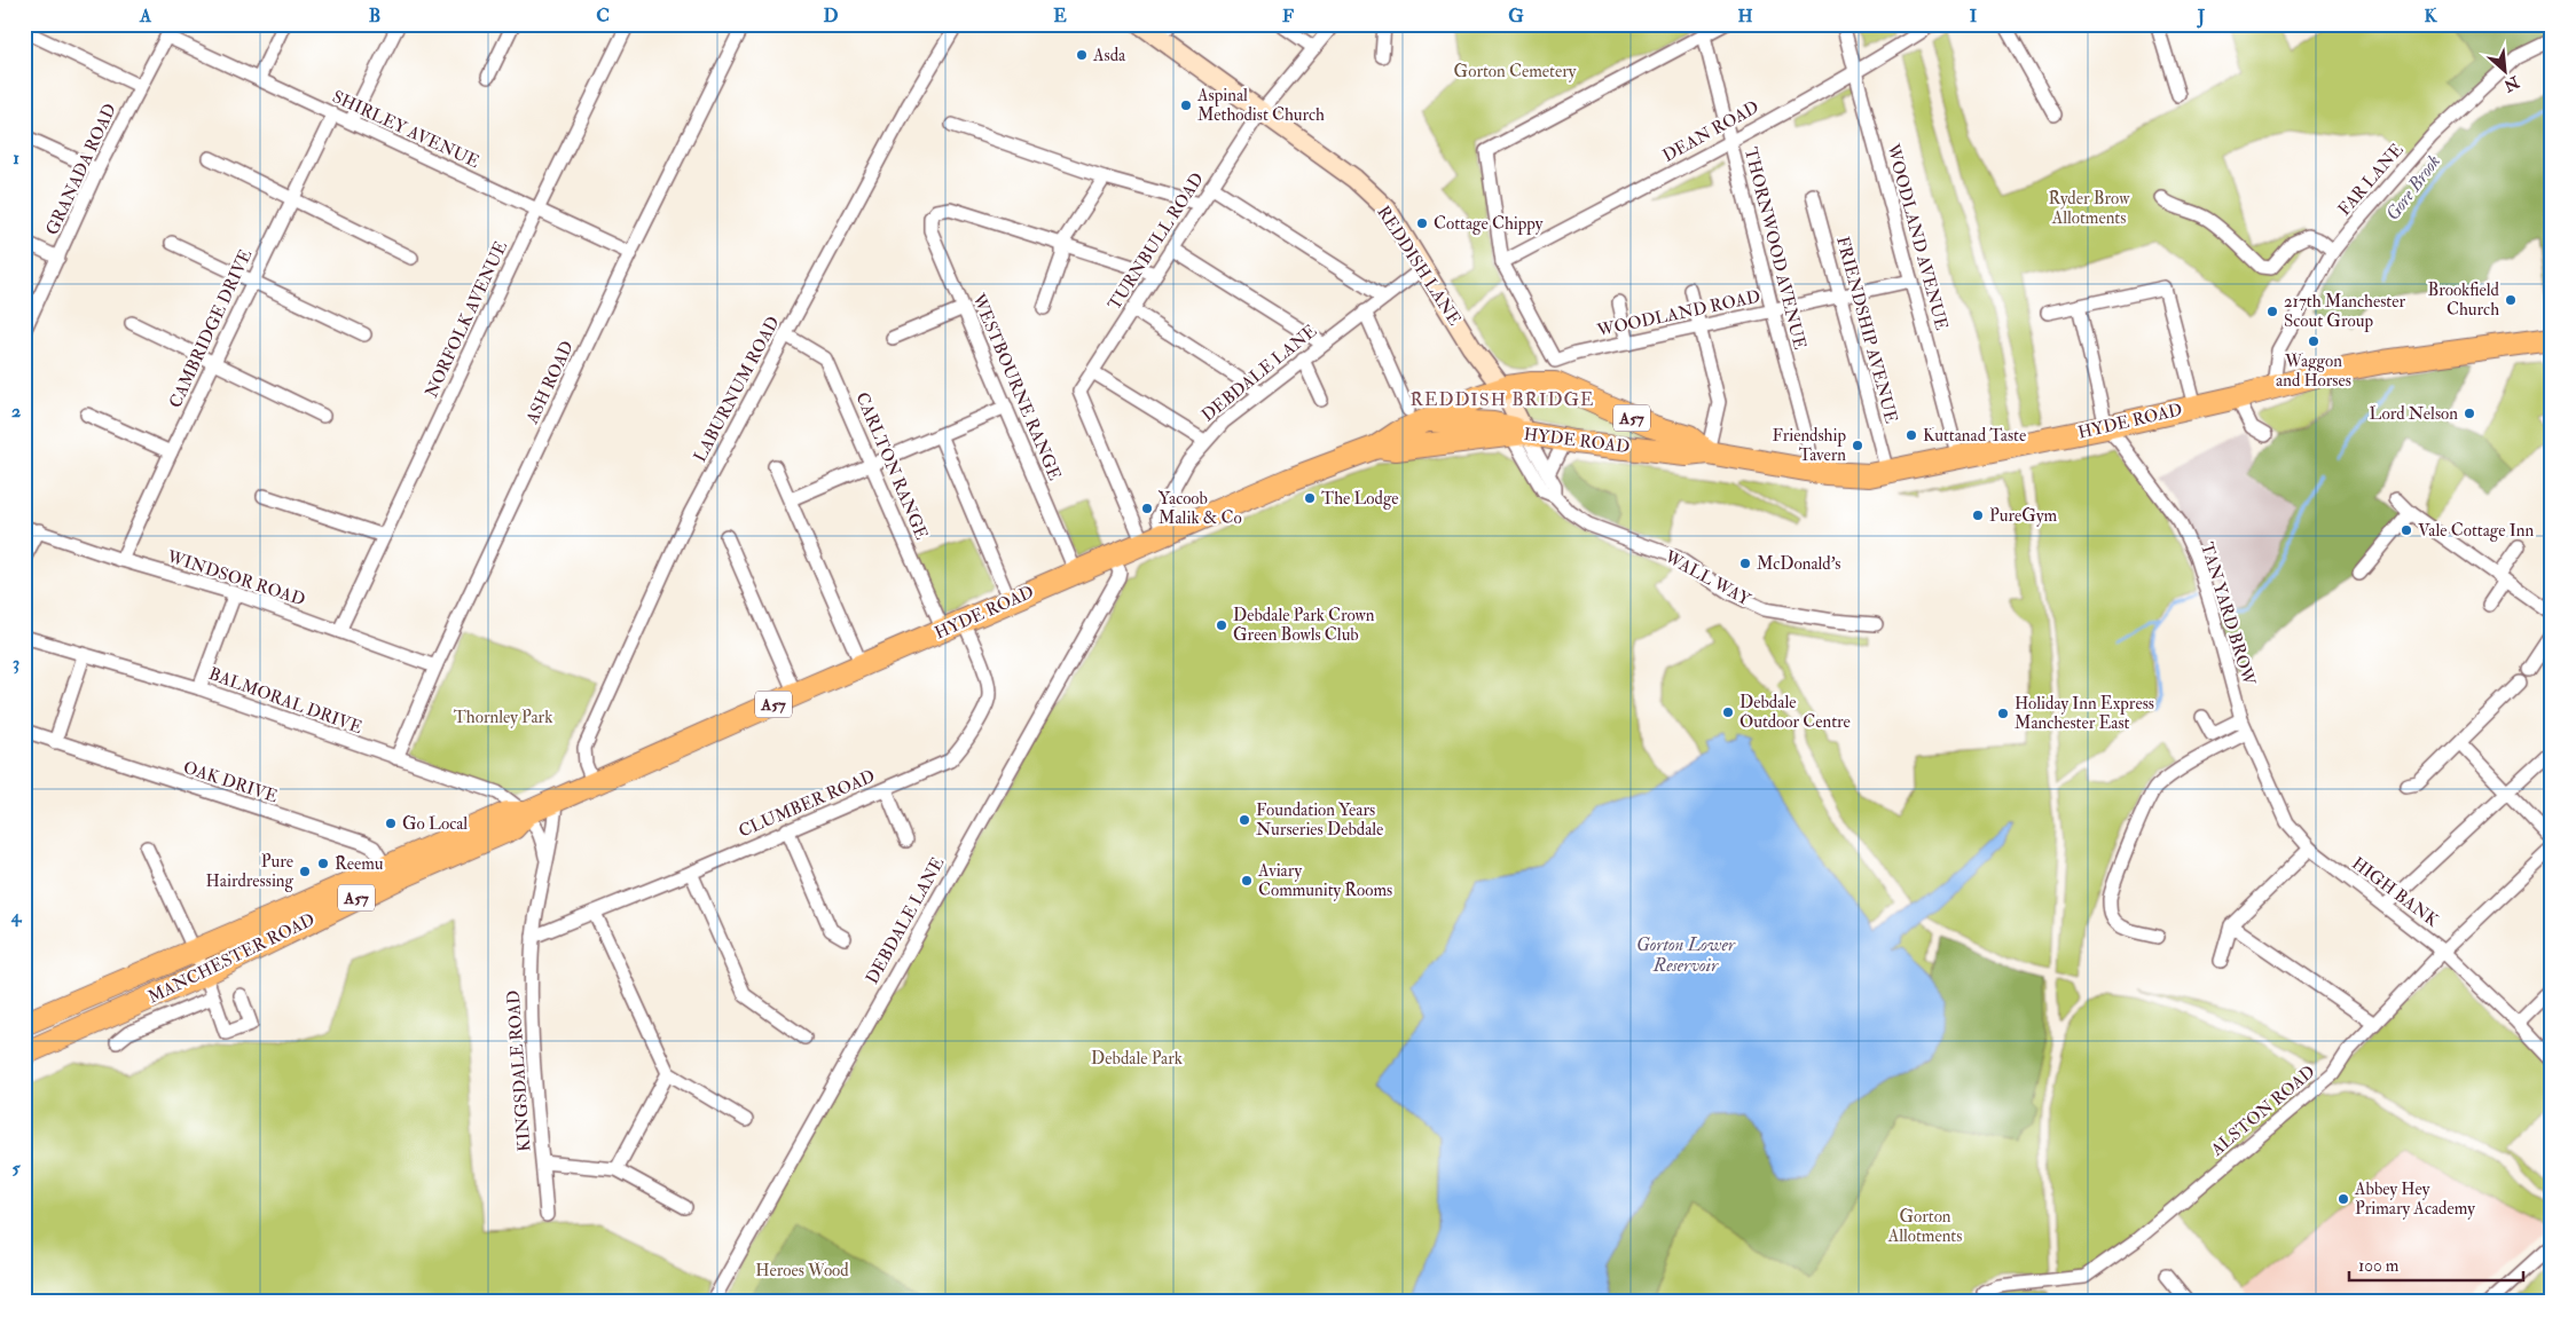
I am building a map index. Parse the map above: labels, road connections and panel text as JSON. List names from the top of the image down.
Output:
{
  "streets": {
    "highway": ["A57", "HYDE ROAD", "MANCHESTER ROAD"],
    "main road": ["REDDISH LANE", "WALL WAY"],
    "street": [
      "SHIRLEY AVENUE",
      "DEAN ROAD",
      "GRANADA ROAD",
      "FAR LANE",
      "WOODLAND AVENUE",
      "TURNBULL ROAD",
      "THORNWOOD AVENUE",
      "WOODLAND ROAD",
      "NORFOLK AVENUE",
      "CAMBRIDGE DRIVE",
      "FRIENDSHIP AVENUE",
      "DEBDALE LANE",
      "ASH ROAD",
      "WESTBOURNE RANGE",
      "LABURNUM ROAD",
      "CARLTON RANGE",
      "WINDSOR ROAD",
      "TAN YARD BROW",
      "BALMORAL DRIVE",
      "OAK DRIVE",
      "CLUMBER ROAD",
      "HIGH BANK",
      "KINGSDALE ROAD",
      "ALSTON ROAD"
    ]
  },
  "crossings": [
    ["SHIRLEY AVENUE", "GRANADA ROAD"],
    ["SHIRLEY AVENUE", "NORFOLK AVENUE"],
    ["SHIRLEY AVENUE", "CAMBRIDGE DRIVE"],
    ["SHIRLEY AVENUE", "ASH ROAD"],
    ["DEAN ROAD", "WOODLAND AVENUE"],
    ["DEAN ROAD", "THORNWOOD AVENUE"],
    ["DEAN ROAD", "WOODLAND ROAD"],
    ["FAR LANE", "HYDE ROAD"],
    ["WOODLAND AVENUE", "WOODLAND ROAD"],
    ["WOODLAND AVENUE", "HYDE ROAD"],
    ["TURNBULL ROAD", "REDDISH LANE"],
    ["TURNBULL ROAD", "DEBDALE LANE"],
    ["TURNBULL ROAD", "HYDE ROAD"],
    ["THORNWOOD AVENUE", "WOODLAND ROAD"],
    ["THORNWOOD AVENUE", "HYDE ROAD"],
    ["REDDISH LANE", "DEBDALE LANE"],
    ["REDDISH LANE", "HYDE ROAD"],
    ["REDDISH LANE", "WALL WAY"],
    ["WOODLAND ROAD", "FRIENDSHIP AVENUE"],
    ["NORFOLK AVENUE", "WINDSOR ROAD"],
    ["CAMBRIDGE DRIVE", "WINDSOR ROAD"],
    ["FRIENDSHIP AVENUE", "HYDE ROAD"],
    ["DEBDALE LANE", "HYDE ROAD"],
    ["ASH ROAD", "WINDSOR ROAD"],
    ["ASH ROAD", "BALMORAL DRIVE"],
    ["WESTBOURNE RANGE", "HYDE ROAD"],
    ["LABURNUM ROAD", "HYDE ROAD"],
    ["LABURNUM ROAD", "CARLTON RANGE"],
    ["LABURNUM ROAD", "MANCHESTER ROAD"],
    ["A57", "HYDE ROAD"],
    ["A57", "WALL WAY"],
    ["HYDE ROAD", "CARLTON RANGE"],
    ["HYDE ROAD", "WALL WAY"],
    ["HYDE ROAD", "TAN YARD BROW"],
    ["HYDE ROAD", "CLUMBER ROAD"],
    ["HYDE ROAD", "MANCHESTER ROAD"],
    ["CARLTON RANGE", "CLUMBER ROAD"],
    ["TAN YARD BROW", "HIGH BANK"],
    ["BALMORAL DRIVE", "MANCHESTER ROAD"],
    ["BALMORAL DRIVE", "KINGSDALE ROAD"],
    ["OAK DRIVE", "MANCHESTER ROAD"],
    ["CLUMBER ROAD", "KINGSDALE ROAD"],
    ["HIGH BANK", "ALSTON ROAD"],
    ["MANCHESTER ROAD", "KINGSDALE ROAD"]
  ],
  "districts": ["REDDISH BRIDGE"],
  "water": ["Gore Brook", "Gorton Lower Reservoir"],
  "parks": [
    "Gorton Cemetery",
    "Ryder Brow Allotments",
    "Thornley Park",
    "Debdale Park",
    "Gorton Allotments",
    "Heroes Wood"
  ],
  "places": [
    "Asda",
    "Aspinal Methodist Church",
    "Cottage Chippy",
    "Brookfield Church",
    "217th Manchester Scout Group",
    "Waggon and Horses",
    "Lord Nelson",
    "Kuttanad Taste",
    "Friendship Tavern",
    "The Lodge",
    "Yacoob Malik & Co",
    "PureGym",
    "Vale Cottage Inn",
    "McDonald's",
    "Debdale Park Crown Green Bowls Club",
    "Debdale Outdoor Centre",
    "Holiday Inn Express Manchester East",
    "Foundation Years Nurseries Debdale",
    "Go Local",
    "Reemu",
    "Pure Hairdressing",
    "Aviary Community Rooms",
    "Abbey Hey Primary Academy"
  ],
  "scale_bar": "100 m",
  "north": "bottom right",
  "grid": {
    "columns": [
      "A",
      "B",
      "C",
      "D",
      "E",
      "F",
      "G",
      "H",
      "I",
      "J",
      "K"
    ],
    "rows": [
      "1",
      "2",
      "3",
      "4",
      "5"
    ]
  }
}
